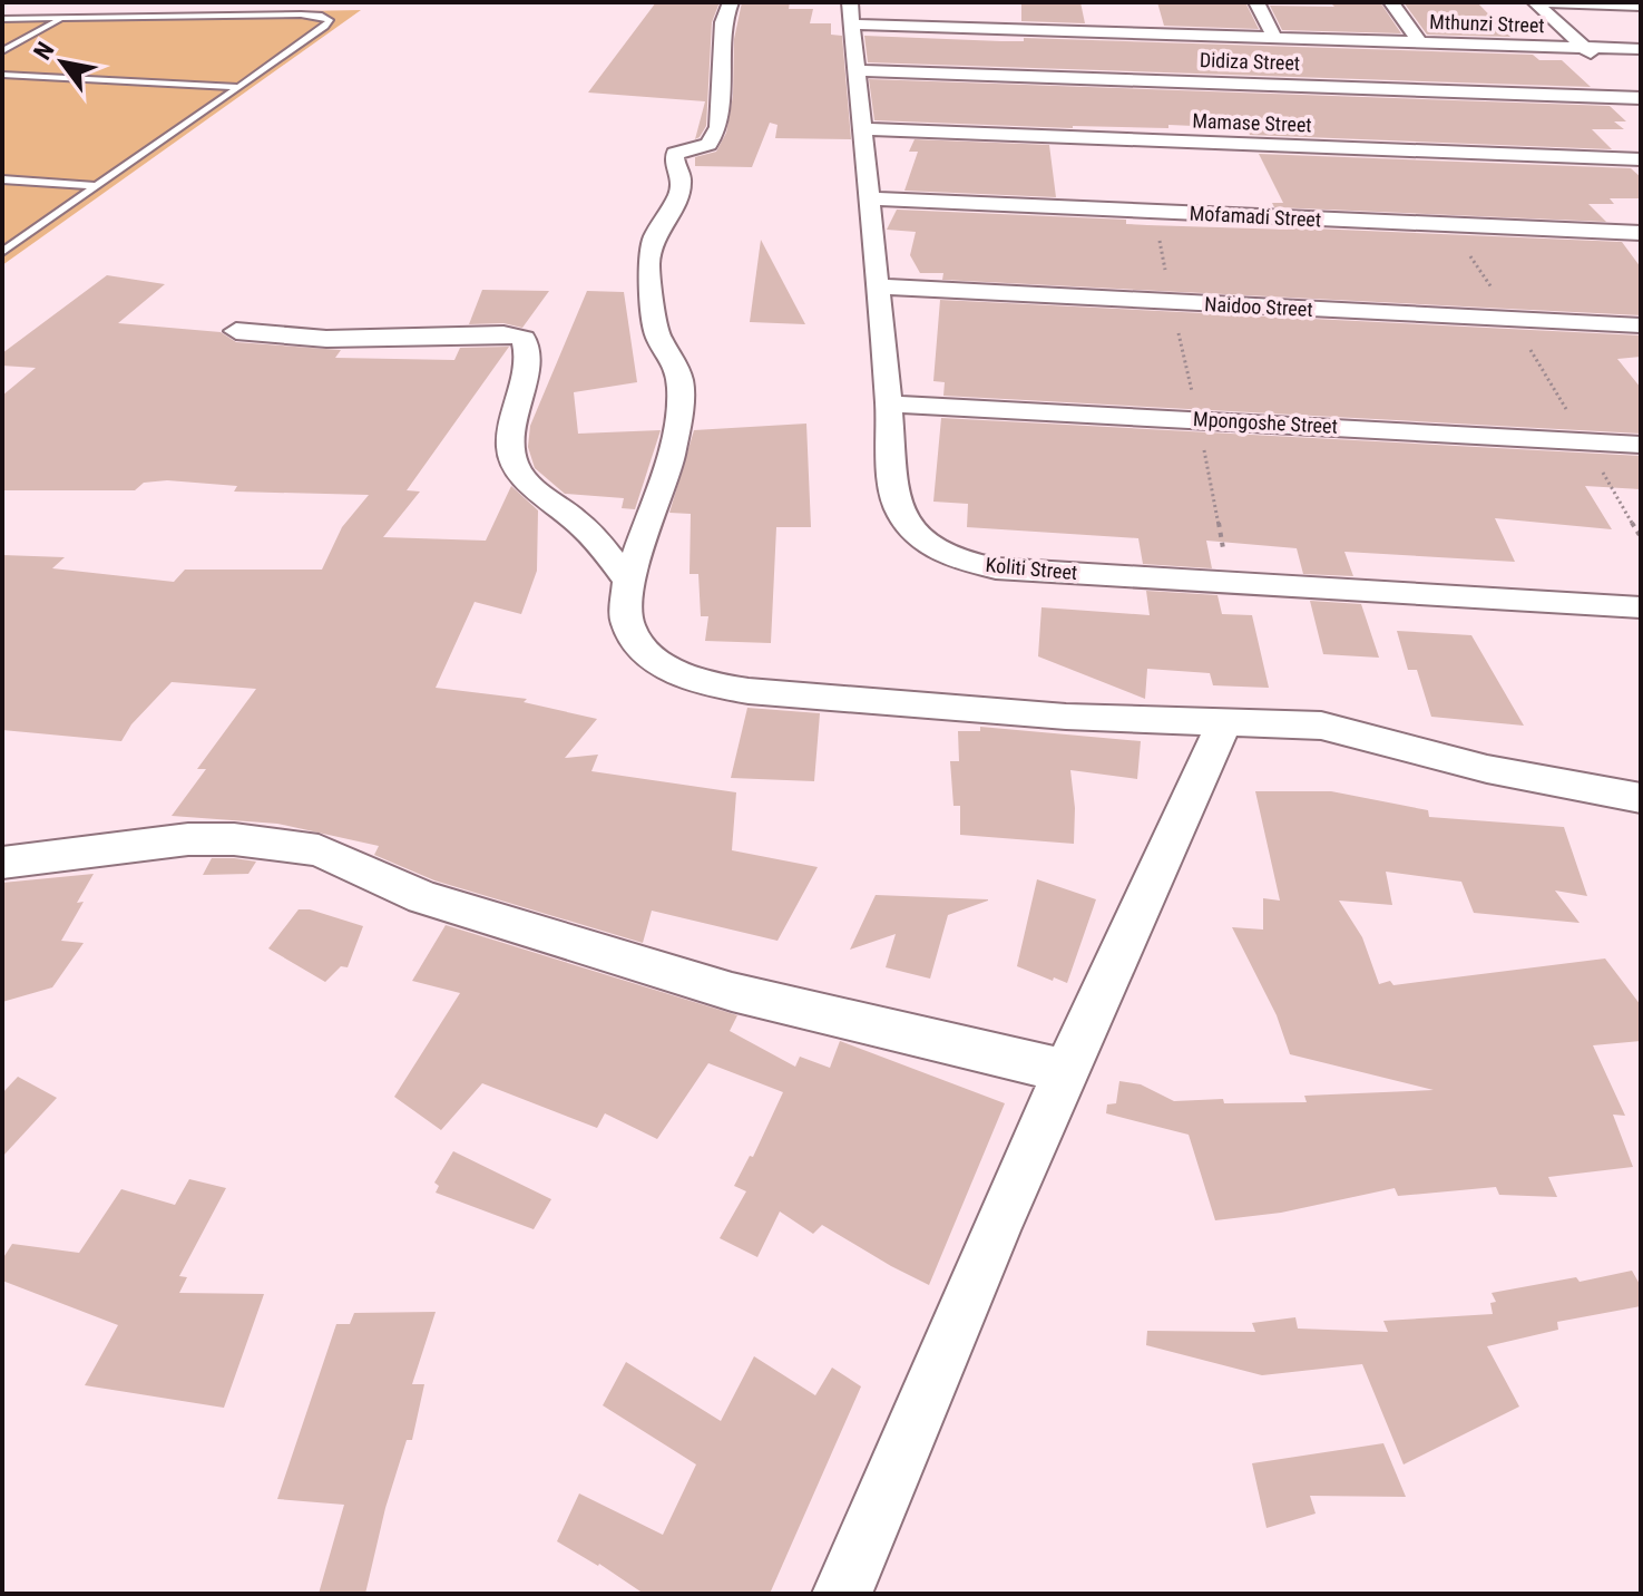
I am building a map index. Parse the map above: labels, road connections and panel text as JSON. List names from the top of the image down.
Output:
{
  "streets": {
    "street": [
      "Mthunzi Street",
      "Didiza Street",
      "Mamase Street",
      "Mofamadi Street",
      "Naidoo Street",
      "Mpongoshe Street",
      "Koliti Street"
    ]
  },
  "crossings": [
    ["Mthunzi Street", "Koliti Street"],
    ["Didiza Street", "Koliti Street"],
    ["Mamase Street", "Koliti Street"],
    ["Mofamadi Street", "Koliti Street"],
    ["Naidoo Street", "Koliti Street"],
    ["Mpongoshe Street", "Koliti Street"]
  ],
  "north": "top left"
}
